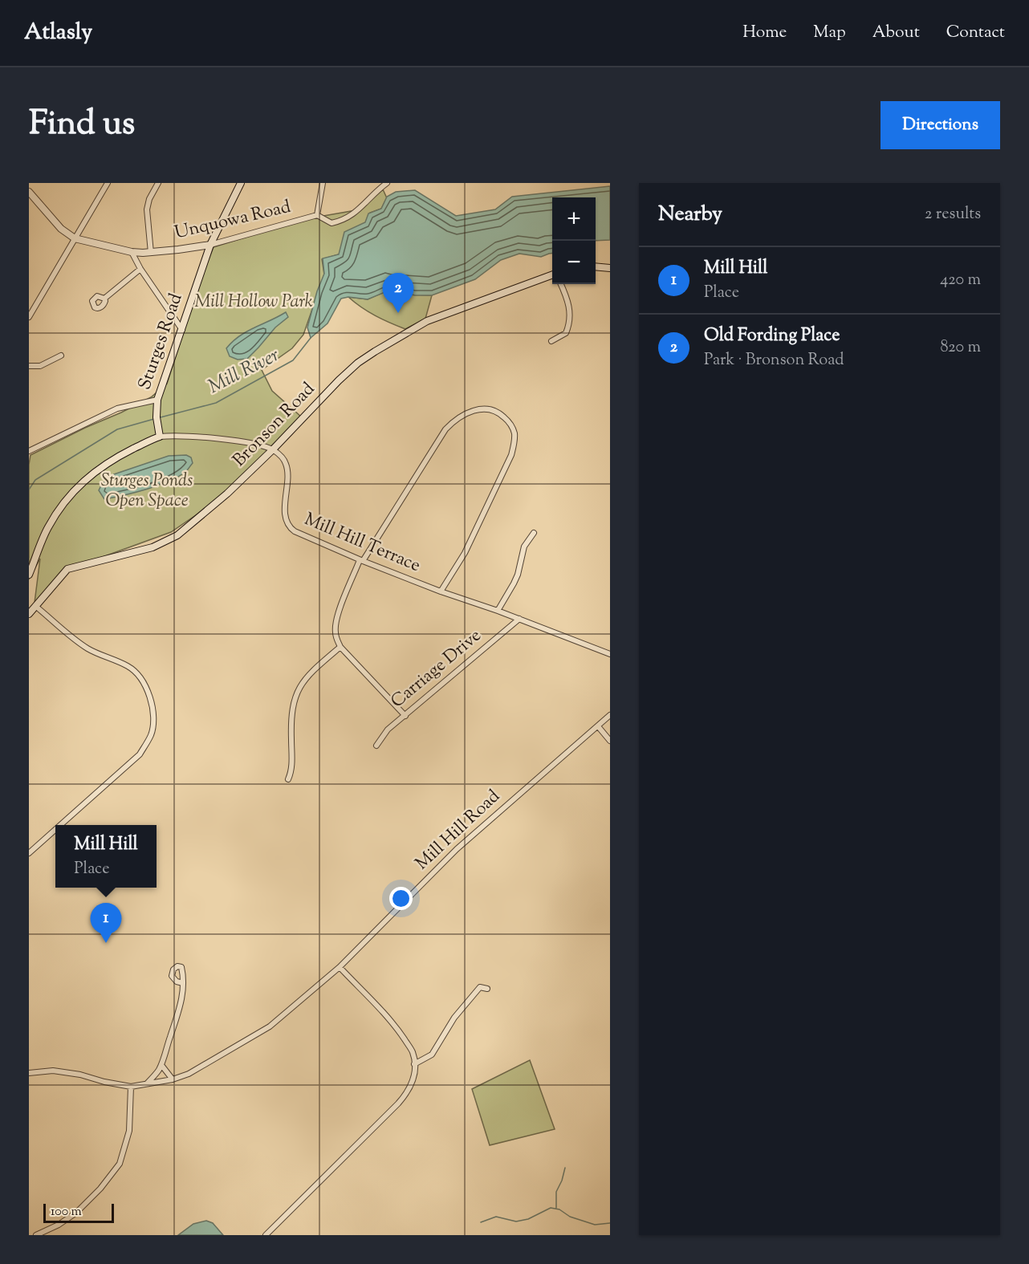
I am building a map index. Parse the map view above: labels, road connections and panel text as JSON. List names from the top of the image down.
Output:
{
  "streets": {
    "main road": ["Sturges Road", "Bronson Road"],
    "street": [
      "Unquowa Road",
      "Mill Hill Terrace",
      "Carriage Drive",
      "Mill Hill Road"
    ]
  },
  "crossings": [
    ["Unquowa Road", "Sturges Road"],
    ["Bronson Road", "Mill Hill Terrace"],
    ["Mill Hill Terrace", "Carriage Drive"]
  ],
  "water": ["Mill River"],
  "parks": ["Mill Hollow Park", "Sturges Ponds Open Space"],
  "scale_bar": "100 m",
  "page": {
    "header": "Atlasly",
    "nav": [
      "Home",
      "Map",
      "About",
      "Contact"
    ],
    "title": "Find us",
    "buttons": "Directions",
    "heading": ["Nearby", "2 results"],
    "map_buttons": ["+", "−"],
    "list": [
      {
        "mark": "1",
        "name": "Mill Hill",
        "note": "Place",
        "value": "420 m"
      },
      {
        "mark": "2",
        "name": "Old Fording Place",
        "note": "Park · Bronson Road",
        "value": "820 m"
      }
    ],
    "pins": ["2", "1"],
    "popup": ["Mill Hill", "Place"],
    "scale": "100 m"
  }
}
